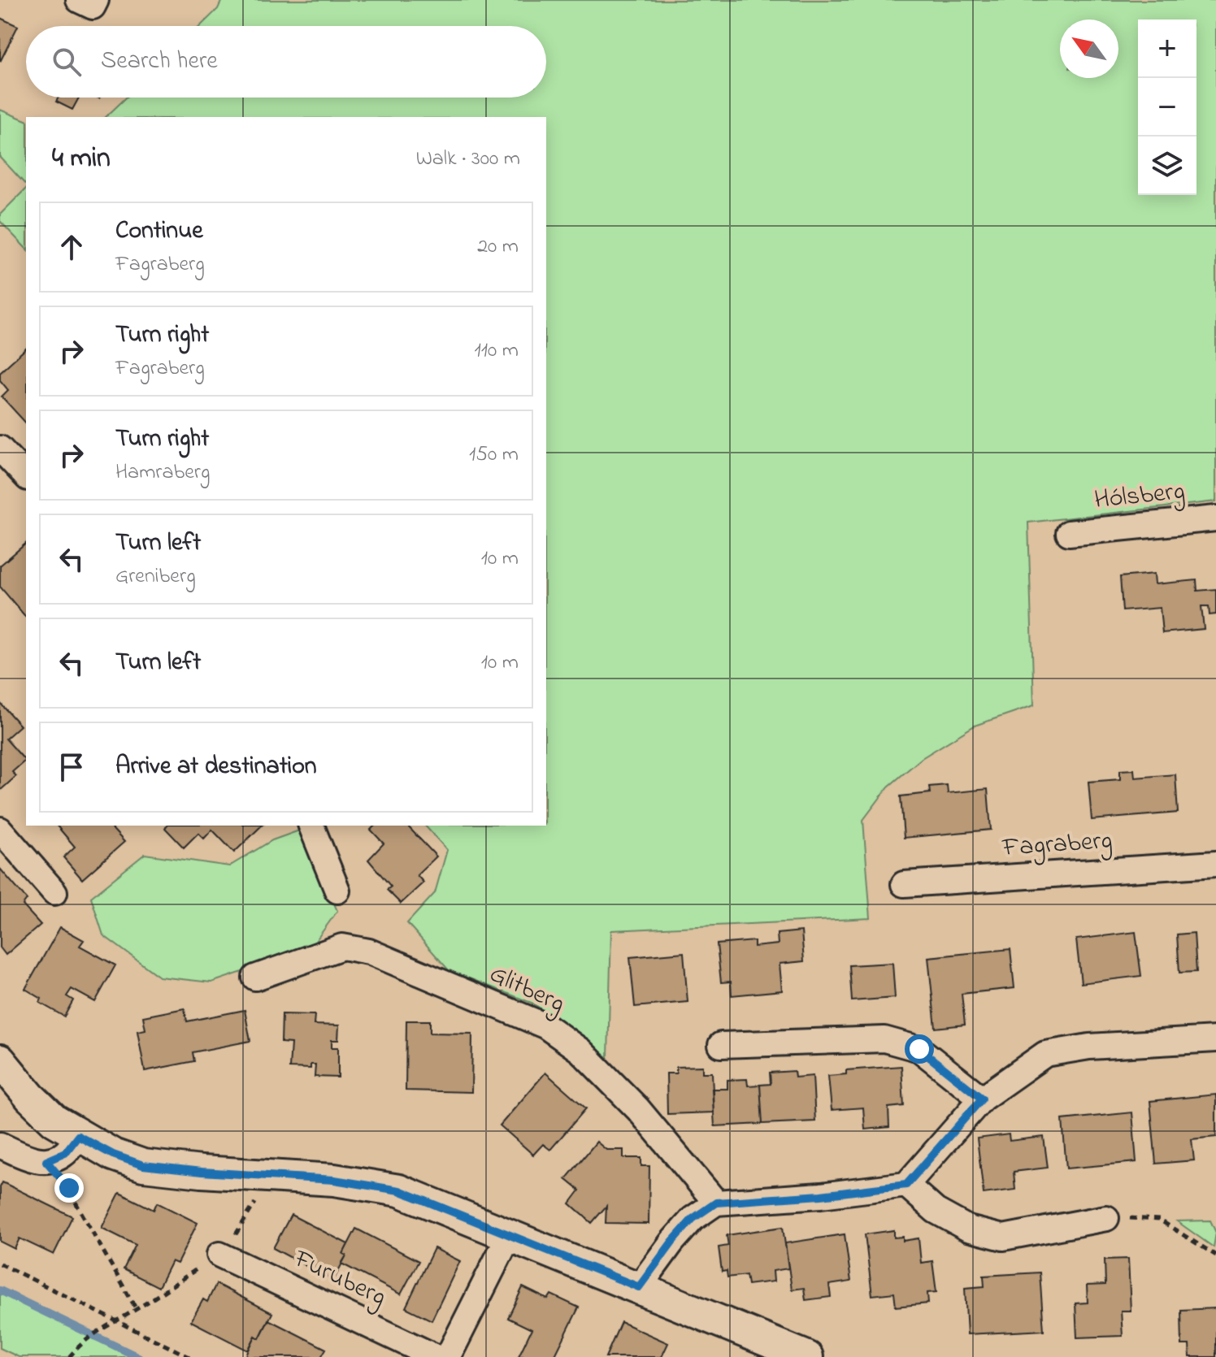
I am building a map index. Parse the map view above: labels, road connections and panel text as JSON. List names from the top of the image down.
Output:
{
  "streets": {
    "street": [
      "Hólsberg",
      "Fagraberg",
      "Glitberg",
      "Furuberg"
    ]
  },
  "north": "top left",
  "page": {
    "map_buttons": ["+", "−"],
    "search": "Search here",
    "heading": ["4 min", "Walk · 300 m"],
    "list": [
      ["Continue", "Fagraberg", "20 m"],
      ["Turn right", "Fagraberg", "110 m"],
      ["Turn right", "Hamraberg", "150 m"],
      ["Turn left", "Greniberg", "10 m"],
      ["Turn left", "10 m"],
      "Arrive at destination"
    ]
  }
}
